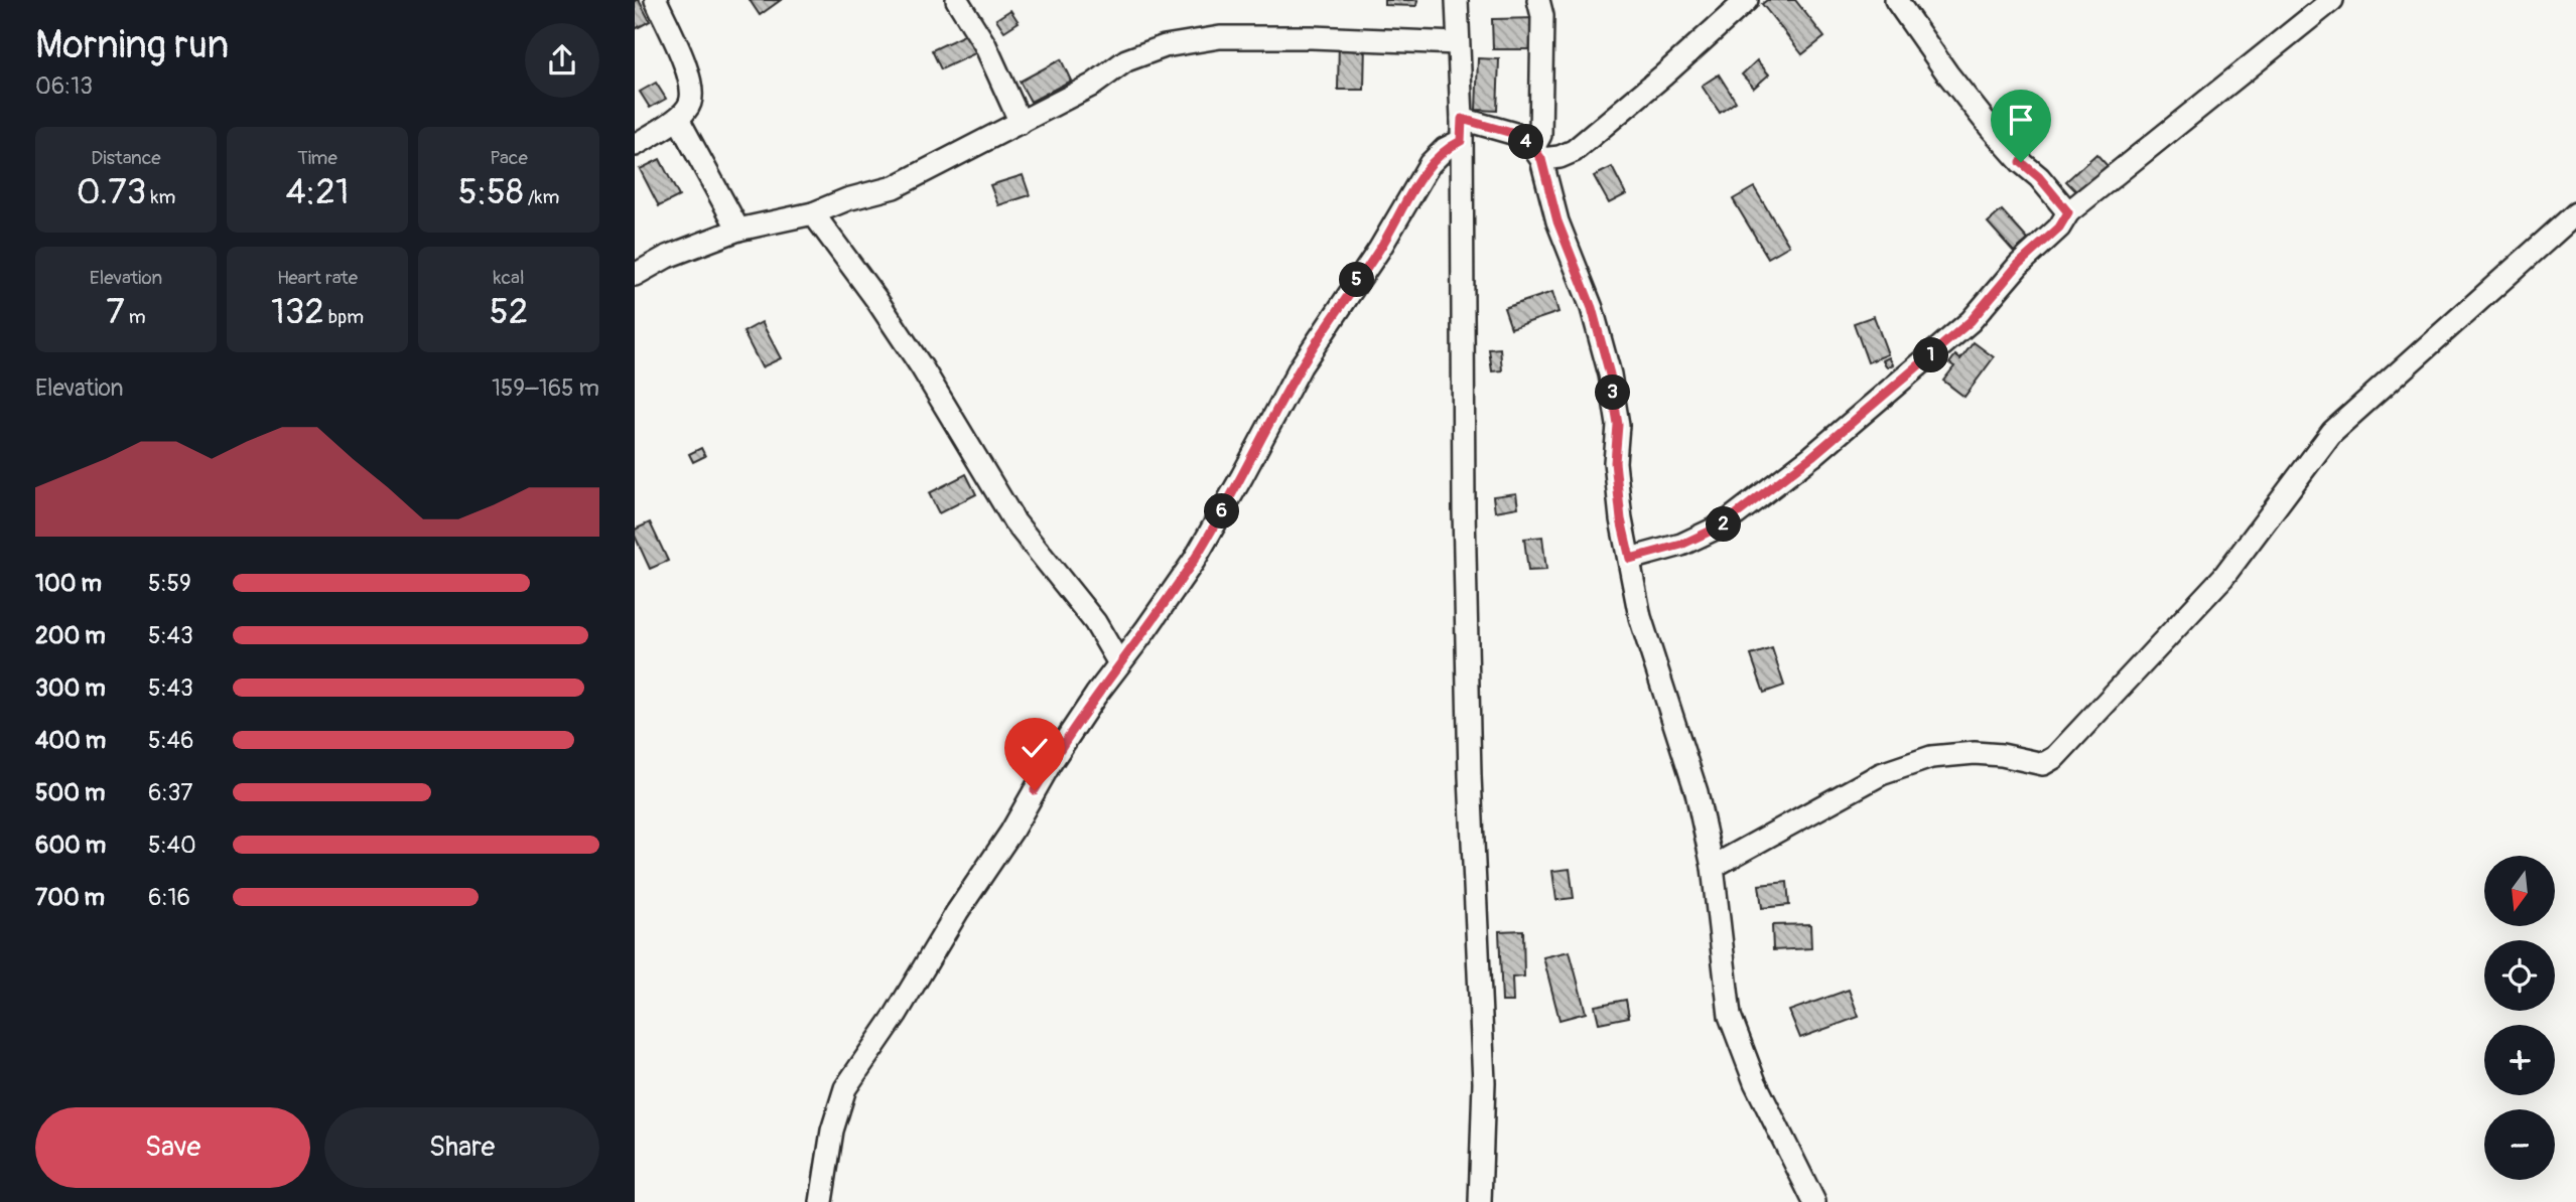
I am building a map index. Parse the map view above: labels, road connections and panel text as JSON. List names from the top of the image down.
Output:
{
  "north": "bottom",
  "page": {
    "heading": ["Morning run", "06:13"],
    "stats": [
      ["Distance", "0.73 km"],
      ["Time", "4:21"],
      ["Pace", "5:58 /km"],
      ["Elevation", "7 m"],
      ["Heart rate", "132 bpm"],
      ["kcal", "52"]
    ],
    "pins": [
      "4",
      "5",
      "1",
      "3",
      "6",
      "2"
    ],
    "chart": ["Elevation", "159–165 m"],
    "list": [
      {
        "name": "100 m",
        "note": "5:59"
      },
      {
        "name": "200 m",
        "note": "5:43"
      },
      {
        "name": "300 m",
        "note": "5:43"
      },
      {
        "name": "400 m",
        "note": "5:46"
      },
      {
        "name": "500 m",
        "note": "6:37"
      },
      {
        "name": "600 m",
        "note": "5:40"
      },
      {
        "name": "700 m",
        "note": "6:16"
      }
    ],
    "map_buttons": ["+", "−"],
    "buttons": ["Save", "Share"]
  }
}
